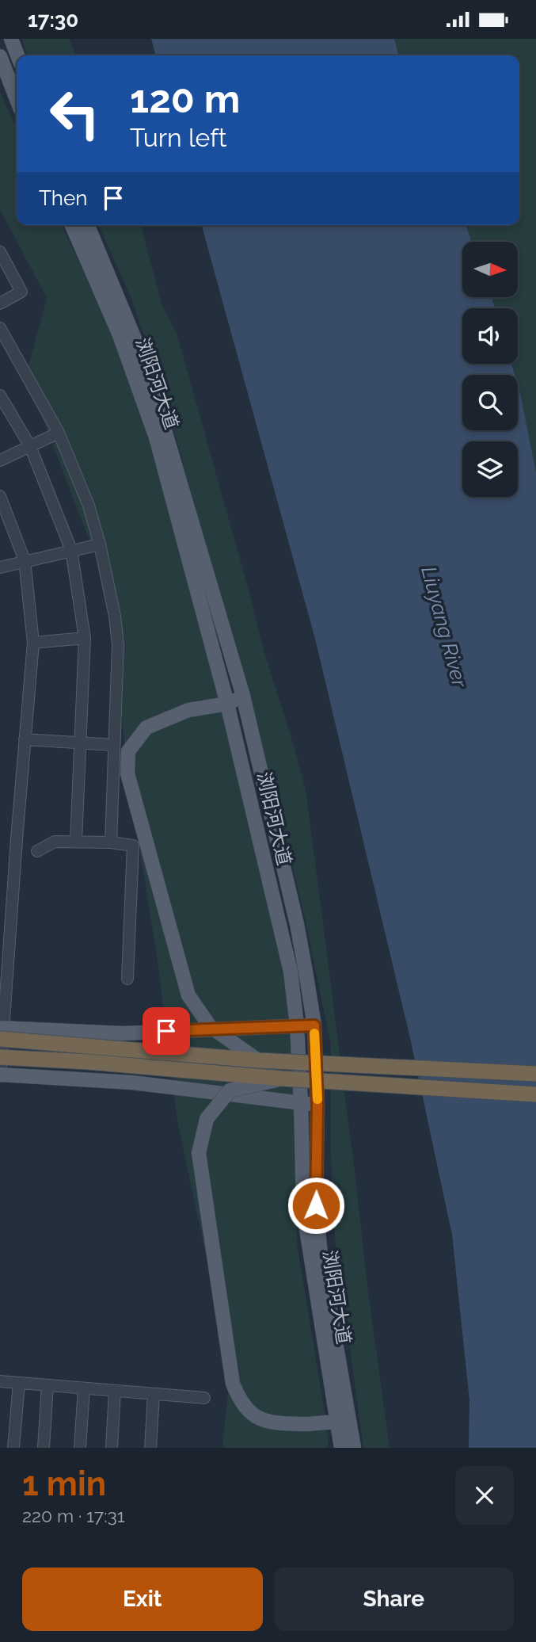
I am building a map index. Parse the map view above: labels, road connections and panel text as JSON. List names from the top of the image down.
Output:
{
  "streets": {
    "main road": ["浏阳河大道"]
  },
  "water": ["Liuyang River"],
  "north": "right",
  "page": {
    "status": "17:30",
    "turn": ["120 m", "Turn left"],
    "then": "Then",
    "heading": ["1 min", "220 m · 17:31"],
    "buttons": ["Exit", "Share"]
  }
}
